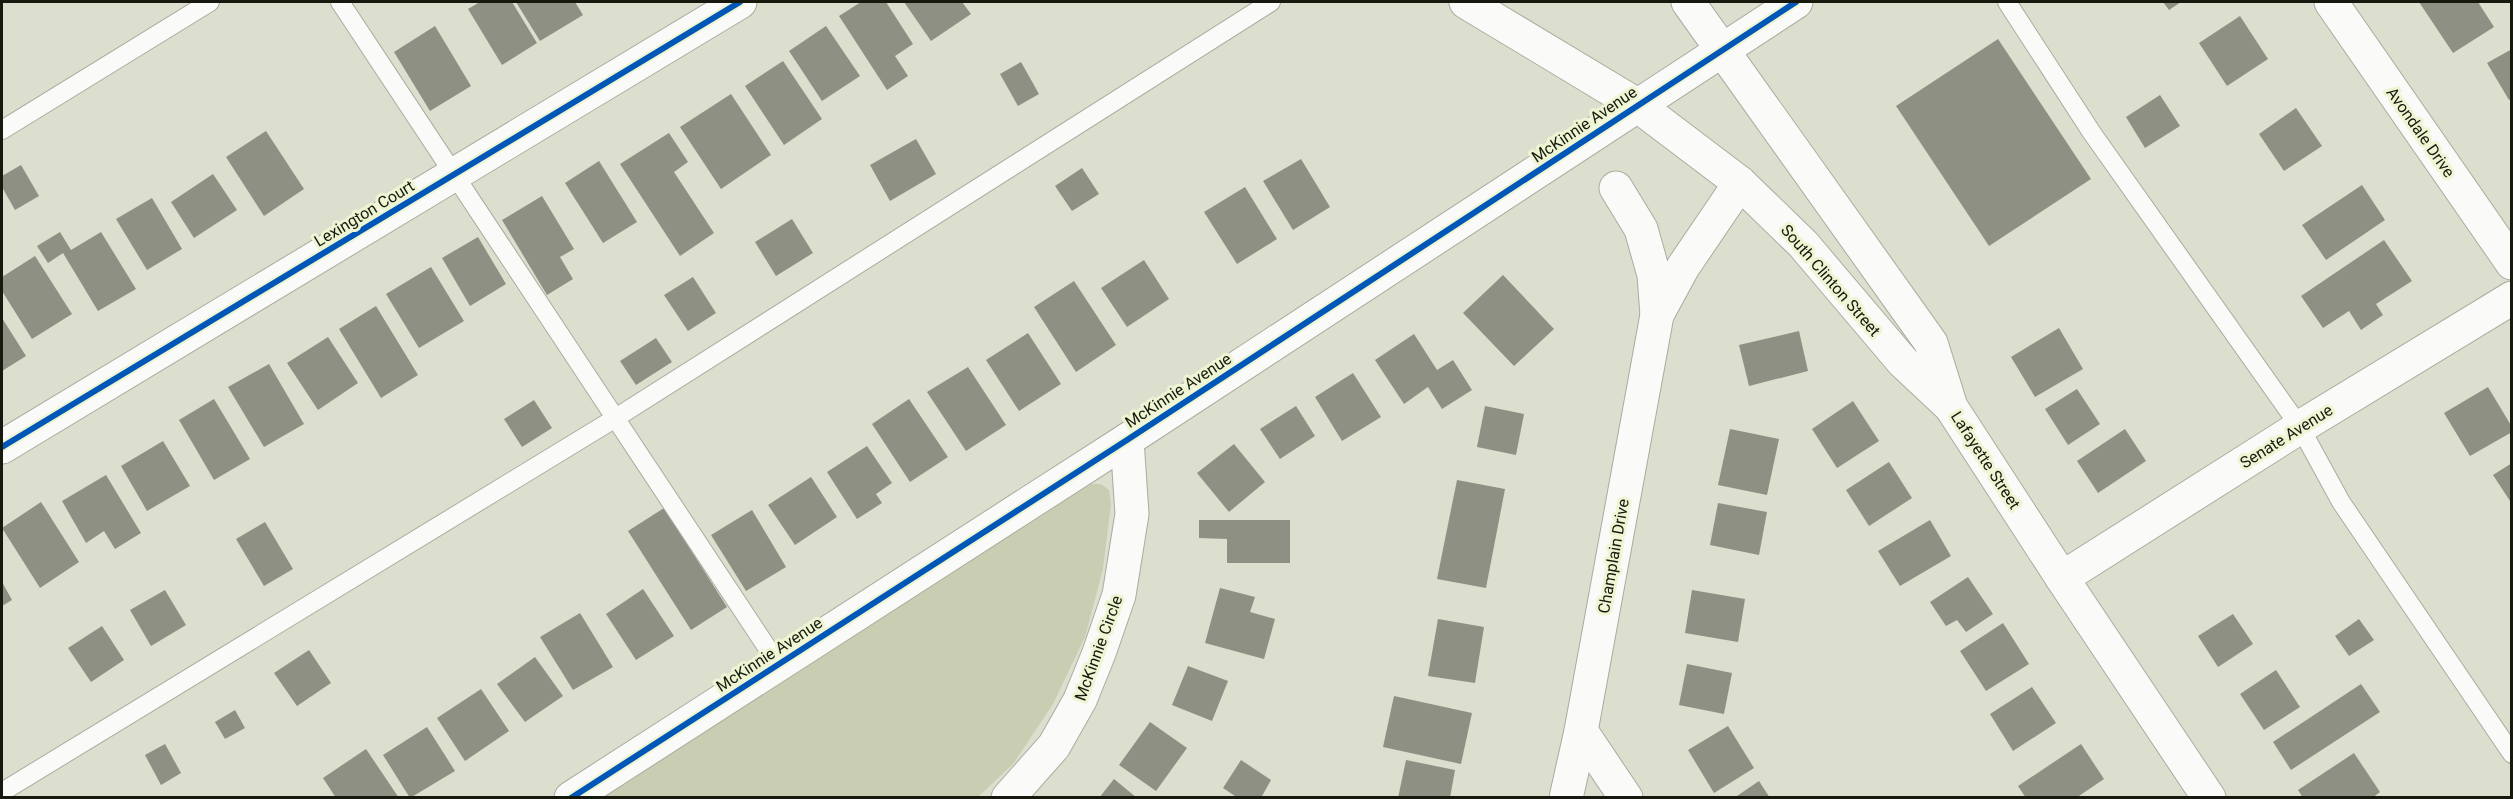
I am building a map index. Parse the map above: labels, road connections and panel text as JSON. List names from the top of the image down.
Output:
{
  "streets": {
    "main road": [
      "McKinnie Avenue",
      "Avondale Drive",
      "Lexington Court",
      "South Clinton Street",
      "Senate Avenue",
      "Lafayette Street",
      "Champlain Drive",
      "McKinnie Circle"
    ]
  },
  "crossings": [
    ["McKinnie Avenue", "South Clinton Street"],
    ["McKinnie Avenue", "Lafayette Street"],
    ["McKinnie Avenue", "McKinnie Circle"],
    ["South Clinton Street", "Lafayette Street"],
    ["South Clinton Street", "Champlain Drive"],
    ["Senate Avenue", "Lafayette Street"]
  ]
}
